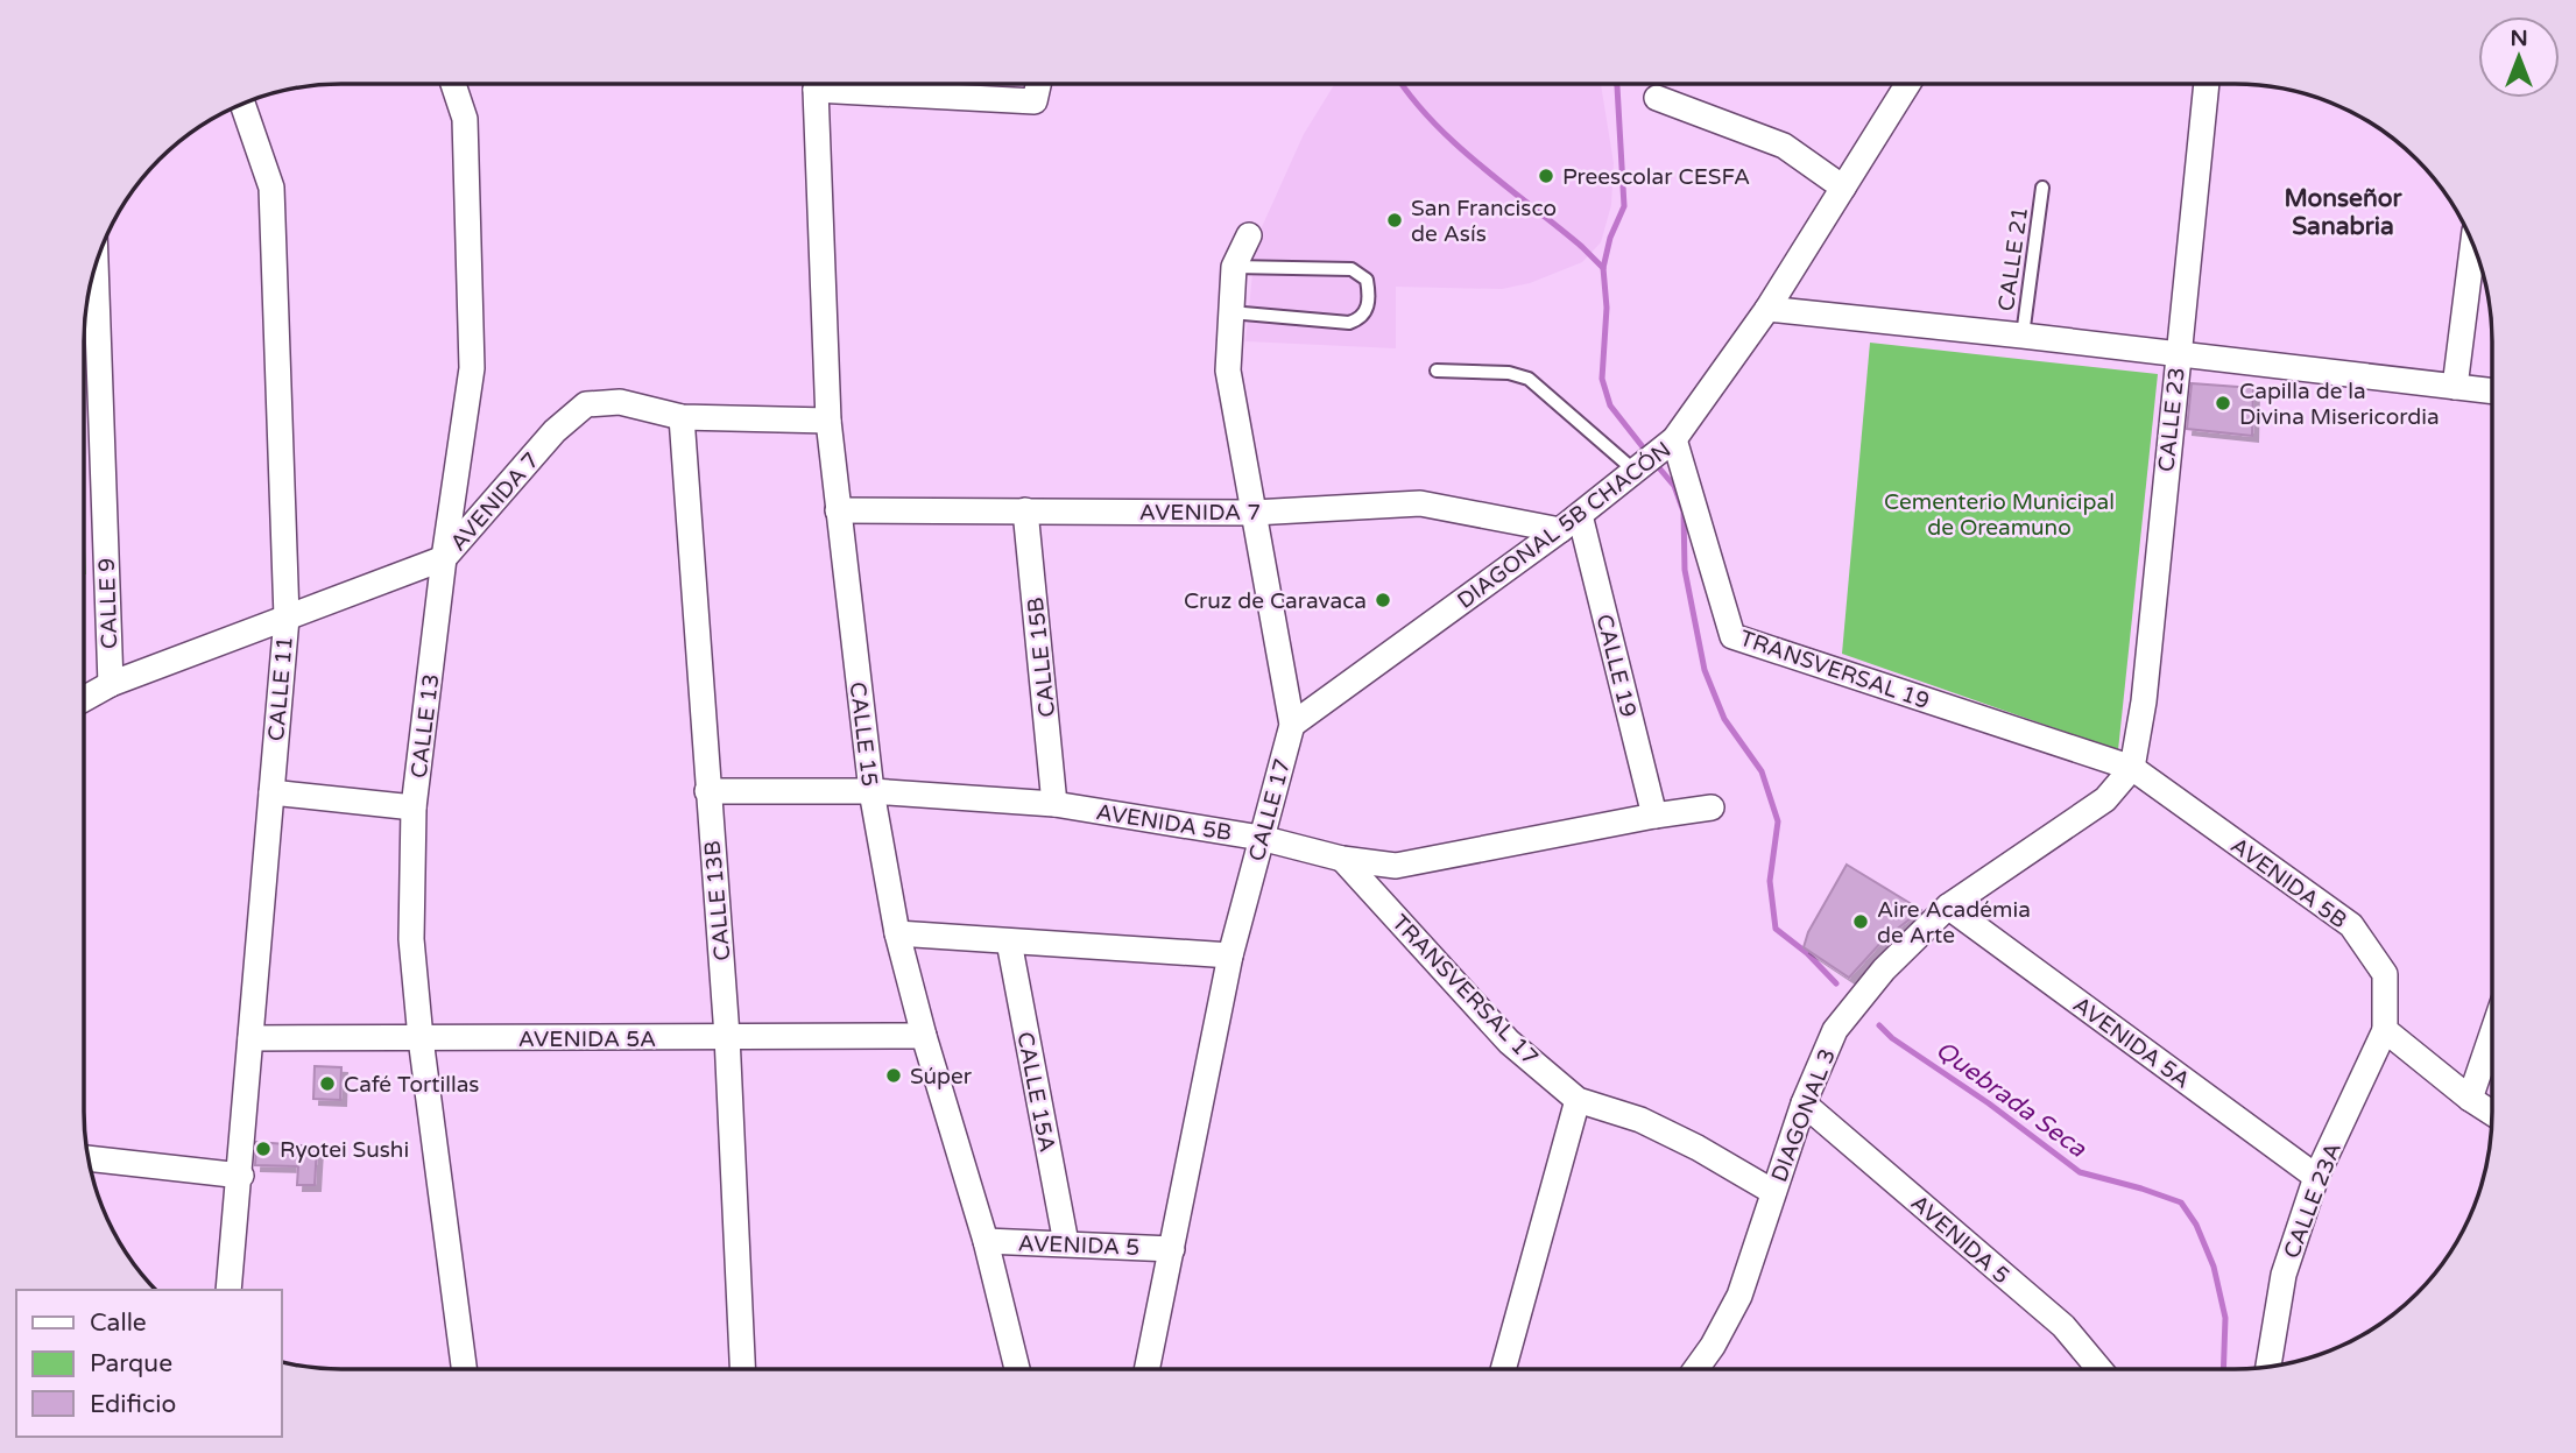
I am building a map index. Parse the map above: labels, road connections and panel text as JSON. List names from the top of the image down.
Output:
{
  "streets": {
    "street": [
      "CALLE 23",
      "AVENIDA 7",
      "DIAGONAL 5B CHACÓN",
      "CALLE 9",
      "CALLE 15B",
      "CALLE 19",
      "TRANSVERSAL 19",
      "CALLE 11",
      "CALLE 13",
      "CALLE 15",
      "CALLE 17",
      "AVENIDA 5B",
      "CALLE 13B",
      "TRANSVERSAL 17",
      "AVENIDA 5A",
      "CALLE 15A",
      "DIAGONAL 3",
      "CALLE 23A",
      "AVENIDA 5"
    ],
    "lane": ["CALLE 21"]
  },
  "crossings": [
    ["CALLE 23", "TRANSVERSAL 19"],
    ["CALLE 23", "AVENIDA 5B"],
    ["CALLE 23", "DIAGONAL 3"],
    ["AVENIDA 7", "DIAGONAL 5B CHACÓN"],
    ["AVENIDA 7", "CALLE 9"],
    ["AVENIDA 7", "CALLE 15B"],
    ["AVENIDA 7", "CALLE 11"],
    ["AVENIDA 7", "CALLE 13"],
    ["AVENIDA 7", "CALLE 15"],
    ["AVENIDA 7", "CALLE 17"],
    ["AVENIDA 7", "CALLE 13B"],
    ["DIAGONAL 5B CHACÓN", "CALLE 19"],
    ["DIAGONAL 5B CHACÓN", "TRANSVERSAL 19"],
    ["DIAGONAL 5B CHACÓN", "CALLE 17"],
    ["CALLE 15B", "AVENIDA 5B"],
    ["CALLE 19", "AVENIDA 5B"],
    ["TRANSVERSAL 19", "AVENIDA 5B"],
    ["TRANSVERSAL 19", "DIAGONAL 3"],
    ["CALLE 11", "AVENIDA 5A"],
    ["CALLE 13", "AVENIDA 5A"],
    ["CALLE 15", "AVENIDA 5B"],
    ["CALLE 15", "AVENIDA 5A"],
    ["CALLE 15", "AVENIDA 5"],
    ["CALLE 17", "AVENIDA 5B"],
    ["CALLE 17", "AVENIDA 5"],
    ["AVENIDA 5B", "CALLE 13B"],
    ["AVENIDA 5B", "TRANSVERSAL 17"],
    ["AVENIDA 5B", "DIAGONAL 3"],
    ["AVENIDA 5B", "CALLE 23A"],
    ["CALLE 13B", "AVENIDA 5A"],
    ["TRANSVERSAL 17", "DIAGONAL 3"],
    ["AVENIDA 5A", "DIAGONAL 3"],
    ["AVENIDA 5A", "CALLE 23A"],
    ["CALLE 15A", "AVENIDA 5"],
    ["DIAGONAL 3", "AVENIDA 5"]
  ],
  "districts": ["Monseñor Sanabria"],
  "water": ["Quebrada Seca"],
  "parks": ["Cementerio Municipal de Oreamuno"],
  "places": [
    "Preescolar CESFA",
    "San Francisco de Asís",
    "Capilla de la Divina Misericordia",
    "Cruz de Caravaca",
    "Aire Académia de Arte",
    "Súper",
    "Café Tortillas",
    "Ryotei Sushi"
  ],
  "legend": ["Calle", "Parque", "Edificio"],
  "north": "top"
}
